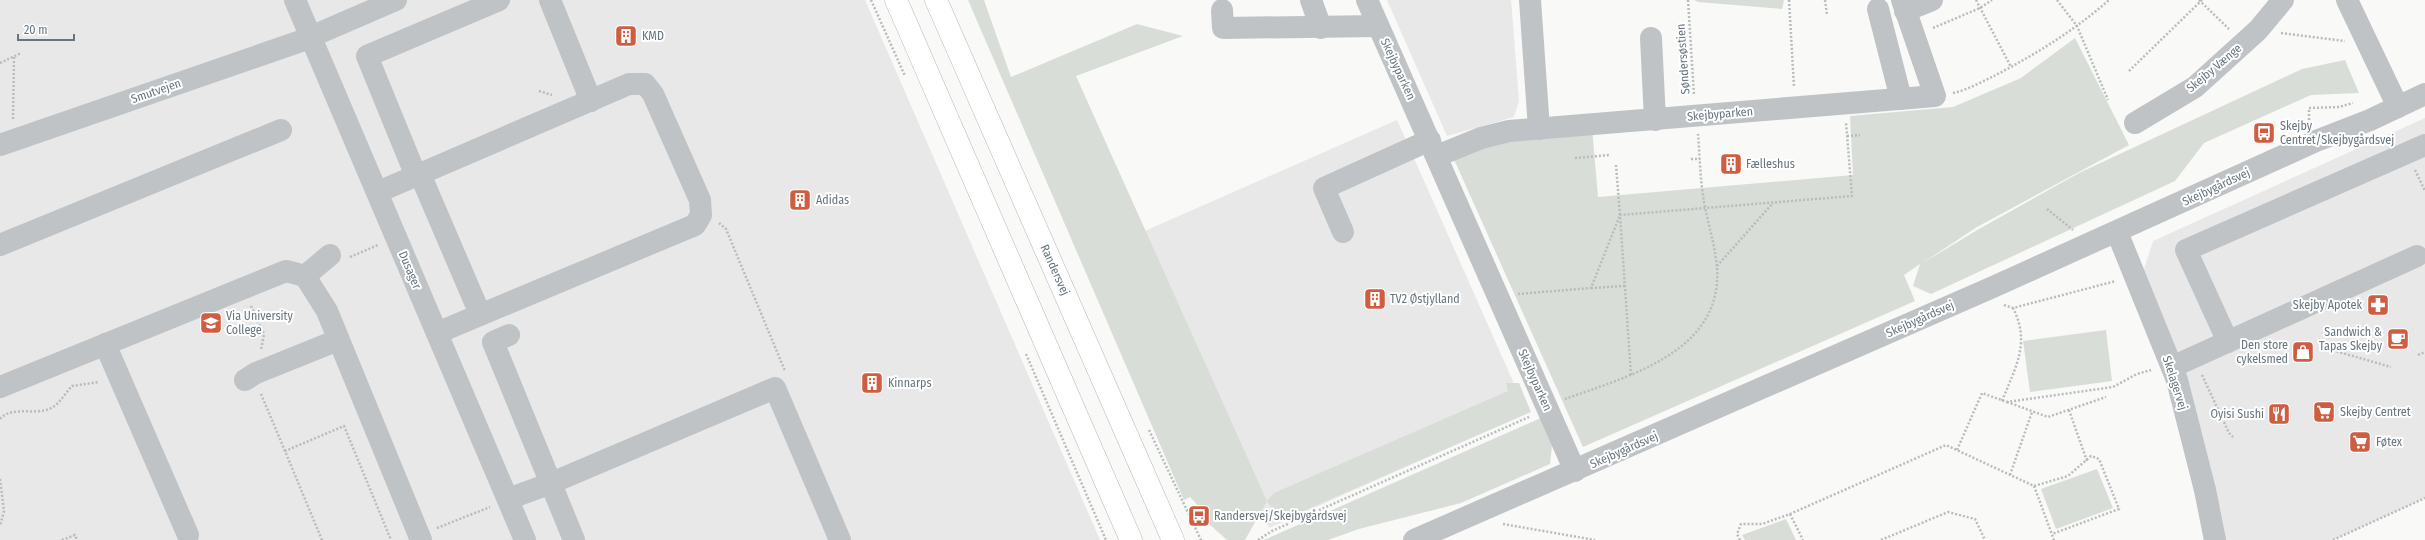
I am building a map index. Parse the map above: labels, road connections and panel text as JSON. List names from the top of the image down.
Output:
{
  "streets": {
    "main road": ["Randersvej"],
    "street": [
      "Skejby Vænge",
      "Skejbyparken",
      "Smutvejen",
      "Skejbygårdsvej",
      "Dusager",
      "Skelagervej"
    ],
    "path": ["Søndersøstien"]
  },
  "crossings": [
    ["Søndersøstien", "Skejbyparken"],
    ["Skejbyparken", "Skejbygårdsvej"],
    ["Smutvejen", "Dusager"],
    ["Skejbygårdsvej", "Skelagervej"]
  ],
  "places": {
    "building": [
      "KMD",
      "Fælleshus",
      "Adidas",
      "TV2 Østjylland",
      "Kinnarps"
    ],
    "bus stop": ["Skejby Centret/Skejbygårdsvej", "Randersvej/Skejbygårdsvej"],
    "pharmacy": ["Skejby Apotek"],
    "school or university": ["Via University College"],
    "cafe": ["Sandwich & Tapas Skejby"],
    "shop": ["Den store cykelsmed"],
    "supermarket": ["Skejby Centret", "Føtex"],
    "restaurant": ["Oyisi Sushi"]
  },
  "scale_bar": "20 m"
}
